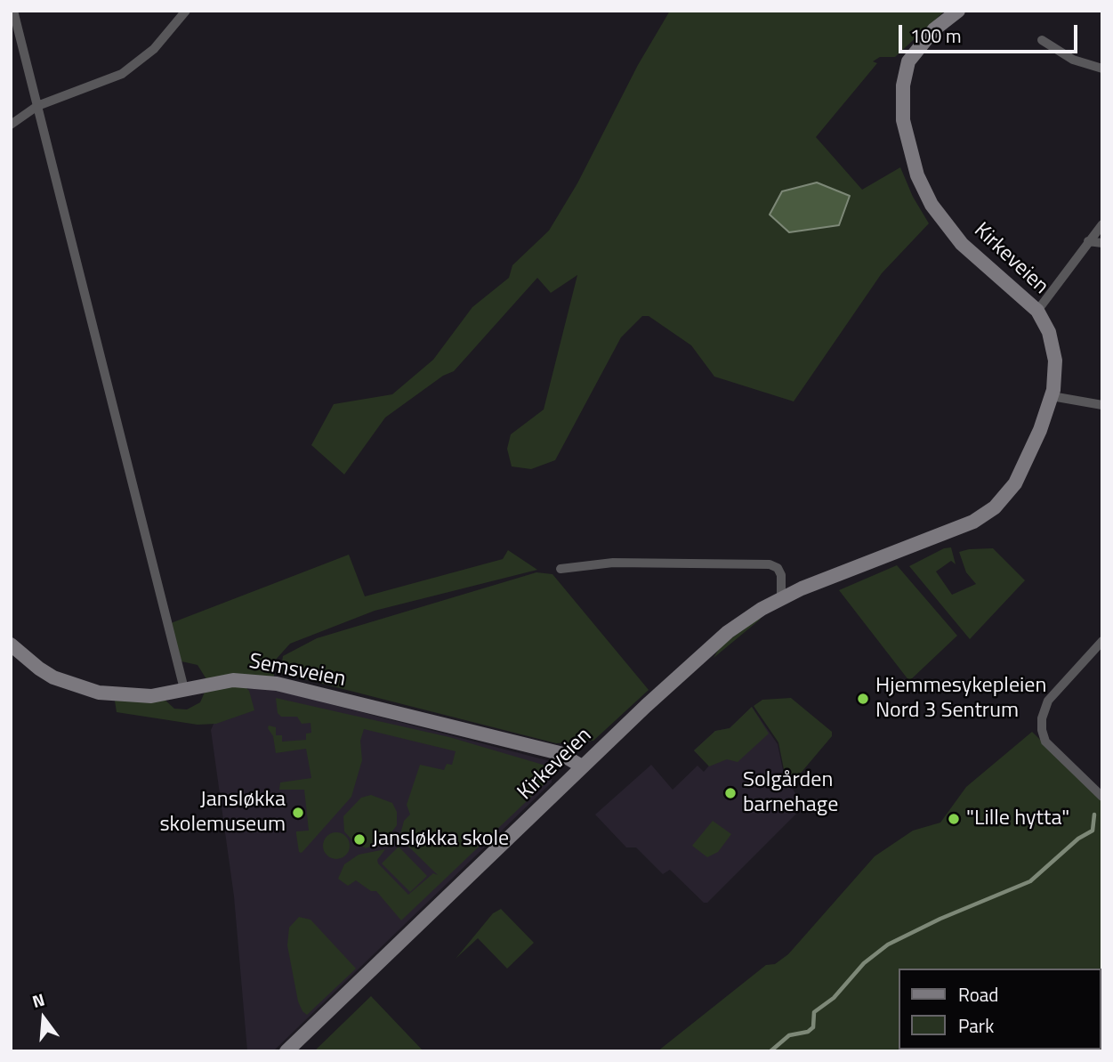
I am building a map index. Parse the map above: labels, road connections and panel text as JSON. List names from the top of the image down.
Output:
{
  "streets": {
    "main road": ["Kirkeveien", "Semsveien"]
  },
  "crossings": [
    ["Kirkeveien", "Semsveien"]
  ],
  "places": [
    "Hjemmesykepleien Nord 3 Sentrum",
    "Solgården barnehage",
    "Jansløkka skolemuseum",
    "\"Lille hytta\"",
    "Jansløkka skole"
  ],
  "legend": ["Road", "Park"],
  "scale_bar": "100 m",
  "north": "top"
}
